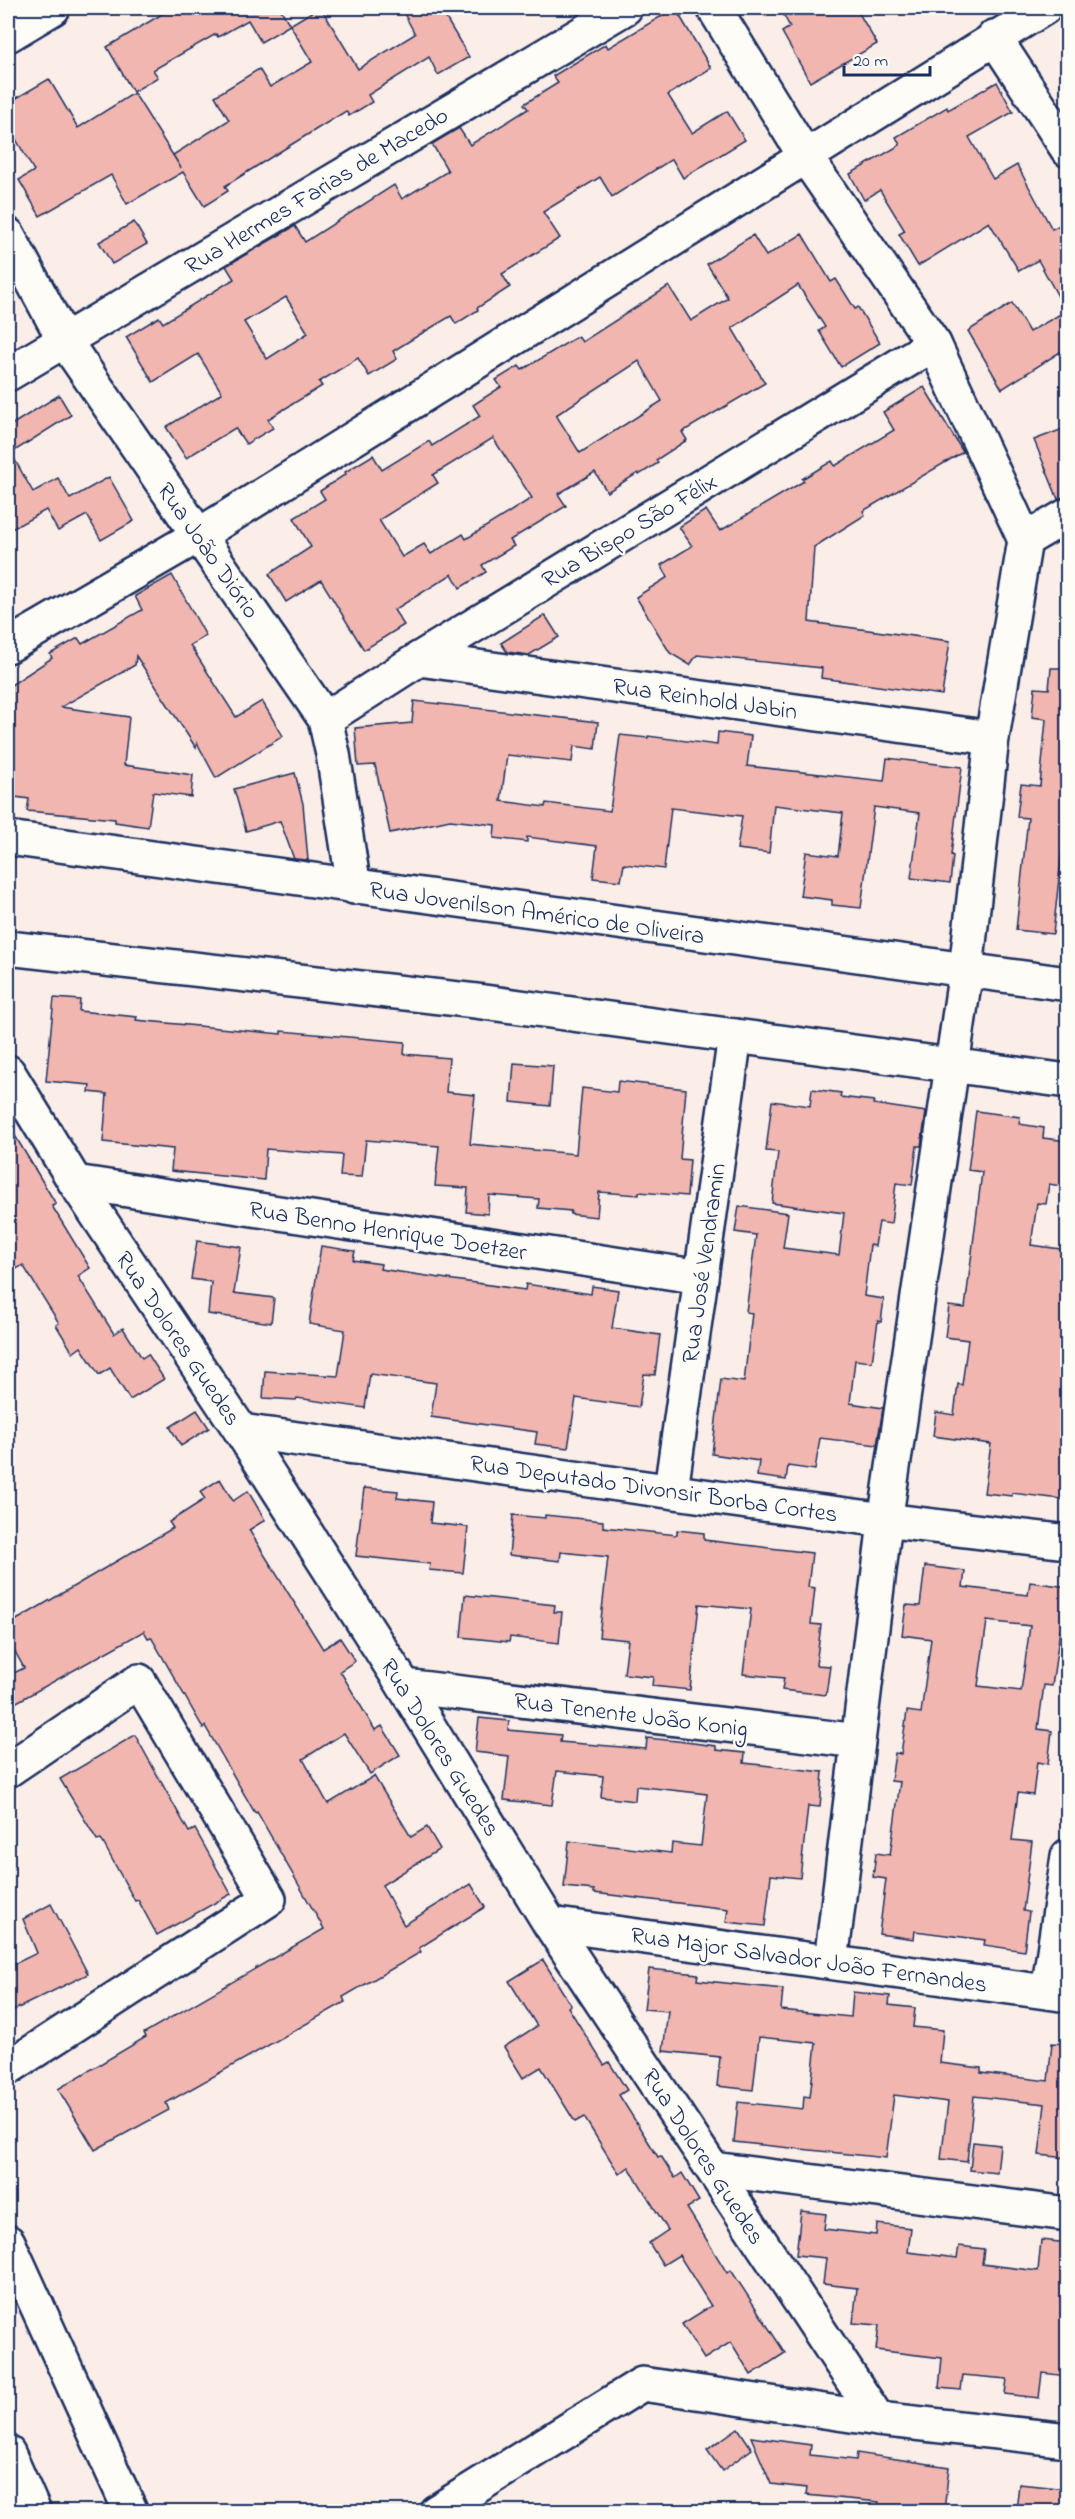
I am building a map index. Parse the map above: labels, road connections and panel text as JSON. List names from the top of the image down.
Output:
{
  "streets": {
    "street": [
      "Rua Hermes Farias de Macedo",
      "Rua Bispo São Félix",
      "Rua João Diório",
      "Rua Reinhold Jabin",
      "Rua Jovenilson Américo de Oliveira",
      "Rua Benno Henrique Doetzer",
      "Rua José Vendramin",
      "Rua Dolores Guedes",
      "Rua Deputado Divonsir Borba Cortes",
      "Rua Tenente João Konig",
      "Rua Major Salvador João Fernandes"
    ]
  },
  "crossings": [
    ["Rua Hermes Farias de Macedo", "Rua João Diório"],
    ["Rua Bispo São Félix", "Rua João Diório"],
    ["Rua Bispo São Félix", "Rua Reinhold Jabin"],
    ["Rua João Diório", "Rua Jovenilson Américo de Oliveira"],
    ["Rua Benno Henrique Doetzer", "Rua José Vendramin"],
    ["Rua Benno Henrique Doetzer", "Rua Dolores Guedes"],
    ["Rua José Vendramin", "Rua Deputado Divonsir Borba Cortes"],
    ["Rua Dolores Guedes", "Rua Deputado Divonsir Borba Cortes"],
    ["Rua Dolores Guedes", "Rua Tenente João Konig"],
    ["Rua Dolores Guedes", "Rua Major Salvador João Fernandes"]
  ],
  "scale_bar": "20 m"
}
